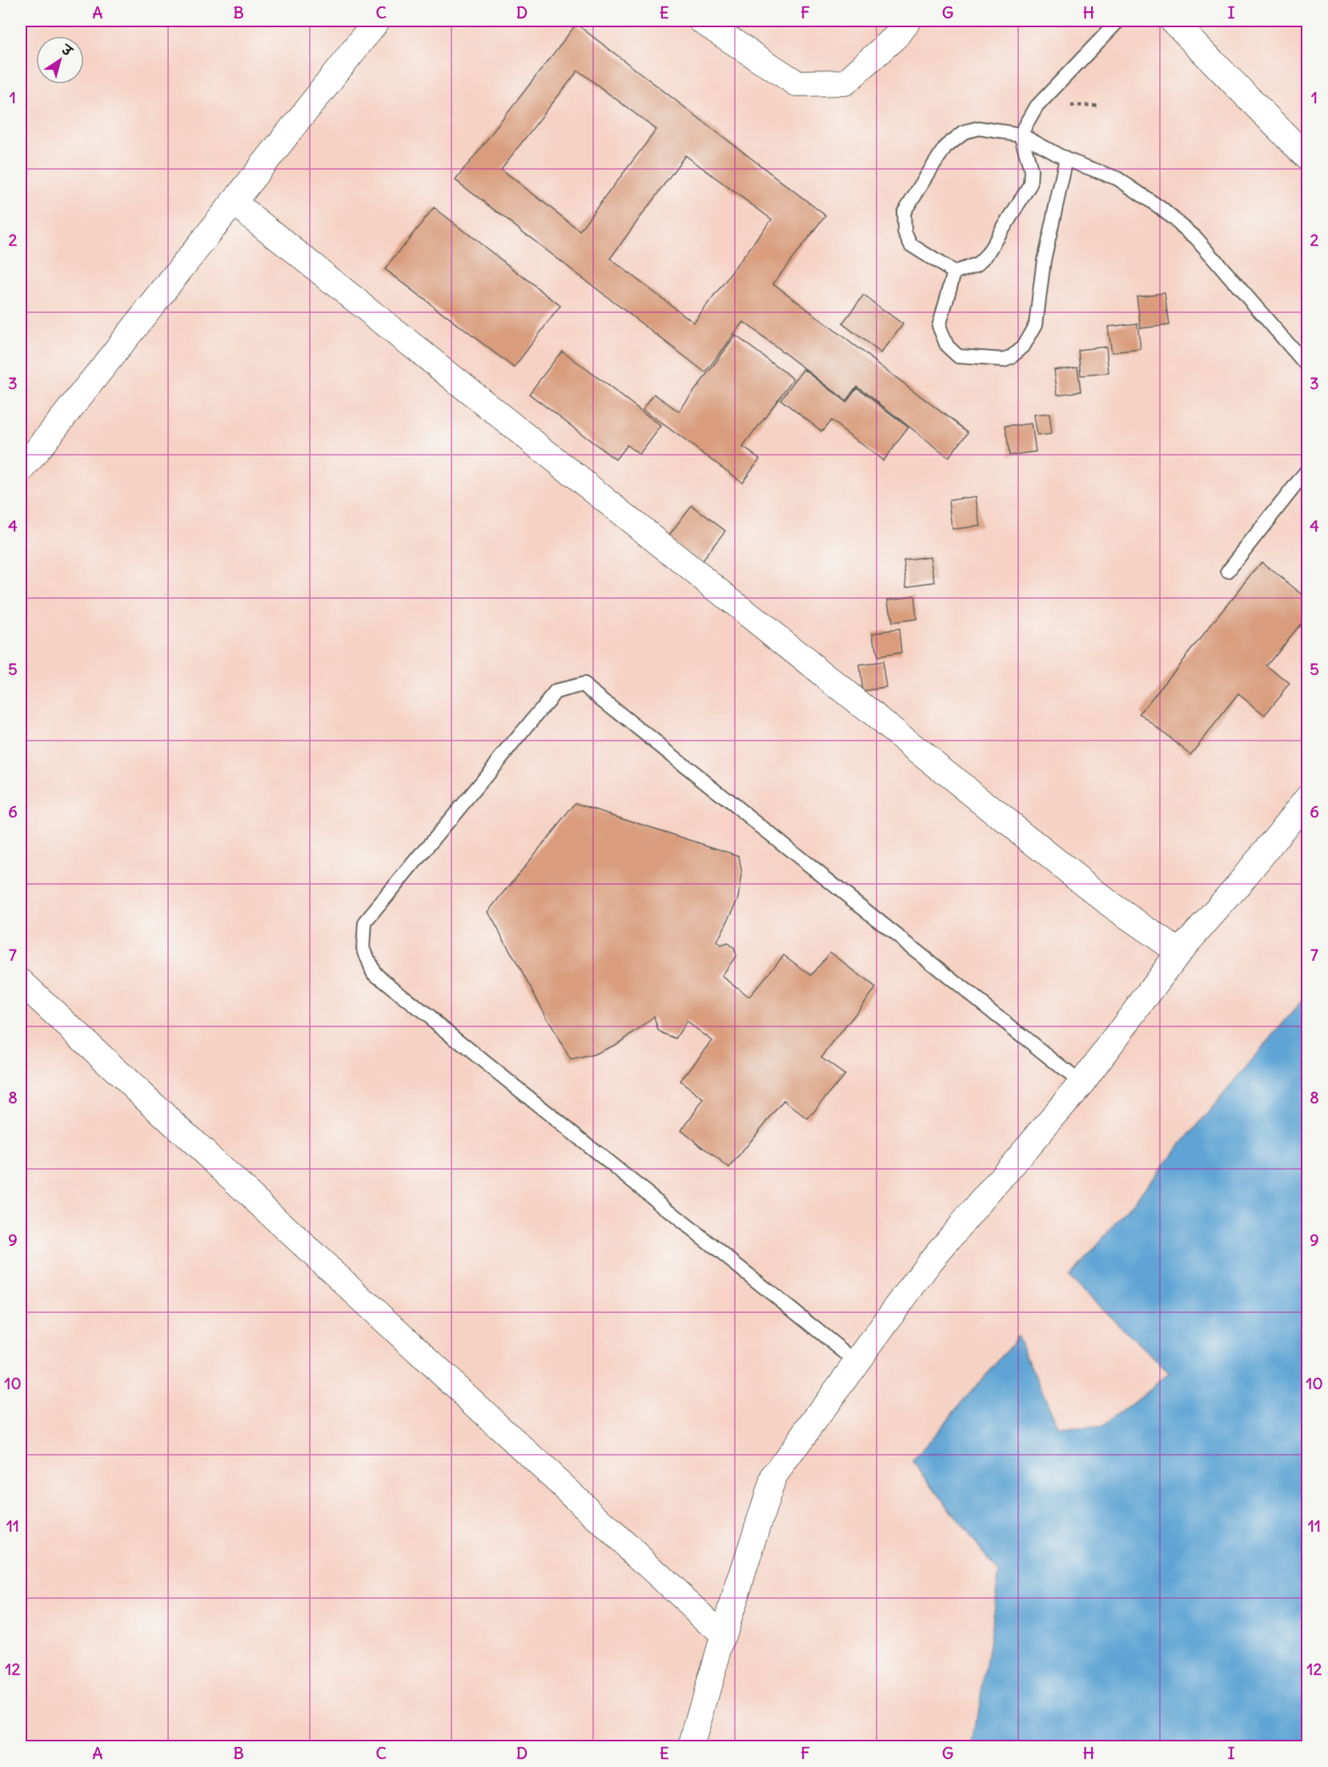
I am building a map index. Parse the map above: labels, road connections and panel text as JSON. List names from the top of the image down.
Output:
{
  "north": "top right",
  "grid": {
    "columns": [
      "A",
      "B",
      "C",
      "D",
      "E",
      "F",
      "G",
      "H",
      "I"
    ],
    "rows": [
      "1",
      "2",
      "3",
      "4",
      "5",
      "6",
      "7",
      "8",
      "9",
      "10",
      "11",
      "12"
    ]
  }
}
